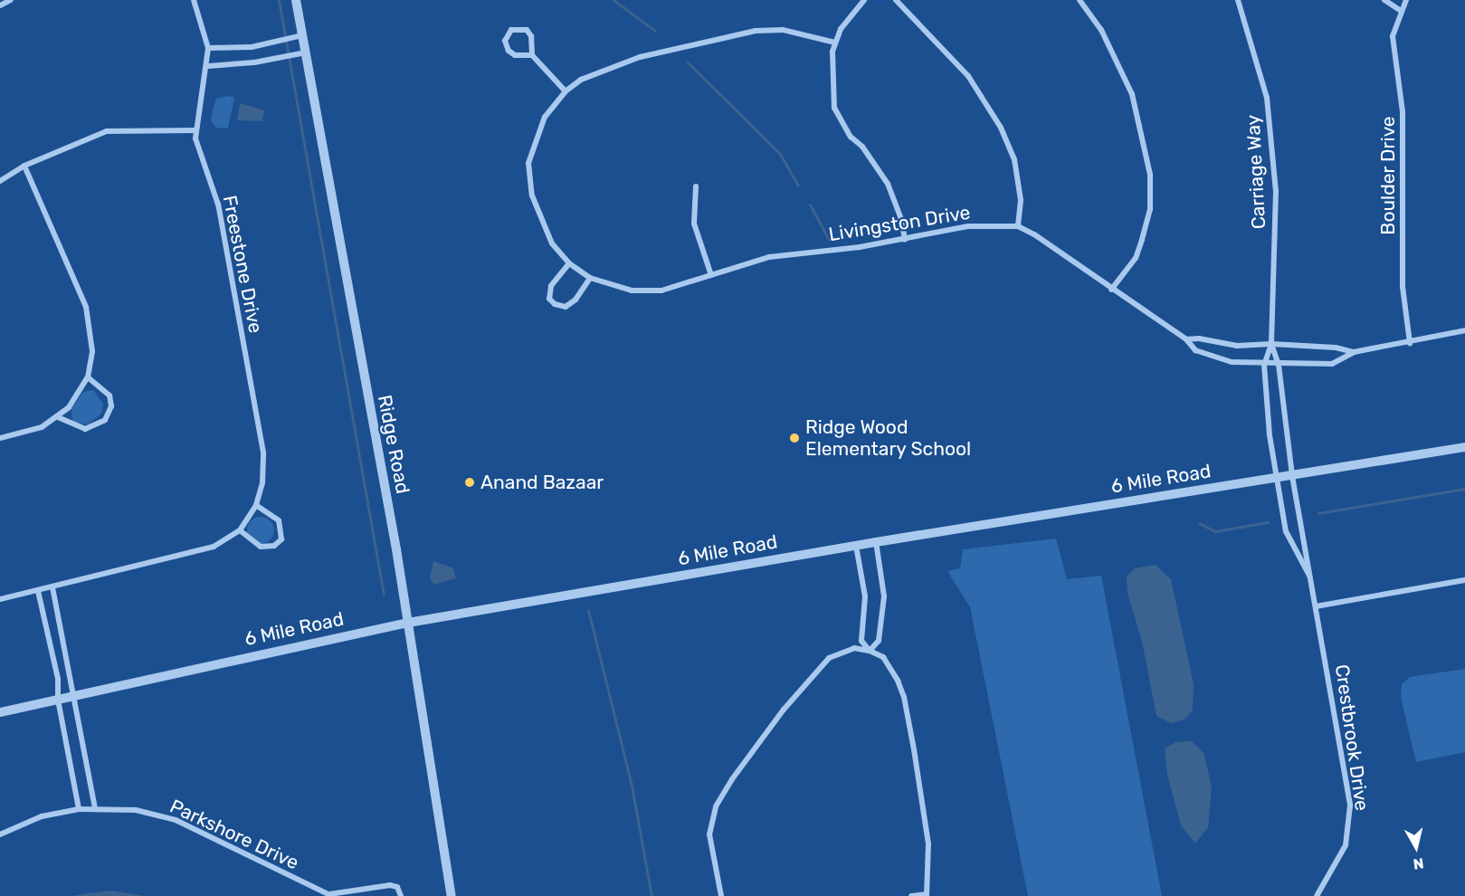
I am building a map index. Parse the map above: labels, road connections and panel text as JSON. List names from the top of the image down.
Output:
{
  "streets": {
    "street": [
      "Carriage Way",
      "Boulder Drive",
      "Livingston Drive",
      "Freestone Drive",
      "Ridge Road",
      "6 Mile Road",
      "Crestbrook Drive",
      "Parkshore Drive"
    ]
  },
  "crossings": [
    ["Carriage Way", "Livingston Drive"],
    ["Carriage Way", "6 Mile Road"],
    ["Carriage Way", "Crestbrook Drive"],
    ["Ridge Road", "6 Mile Road"],
    ["6 Mile Road", "Crestbrook Drive"]
  ],
  "places": ["Ridge Wood Elementary School", "Anand Bazaar"],
  "north": "bottom"
}
